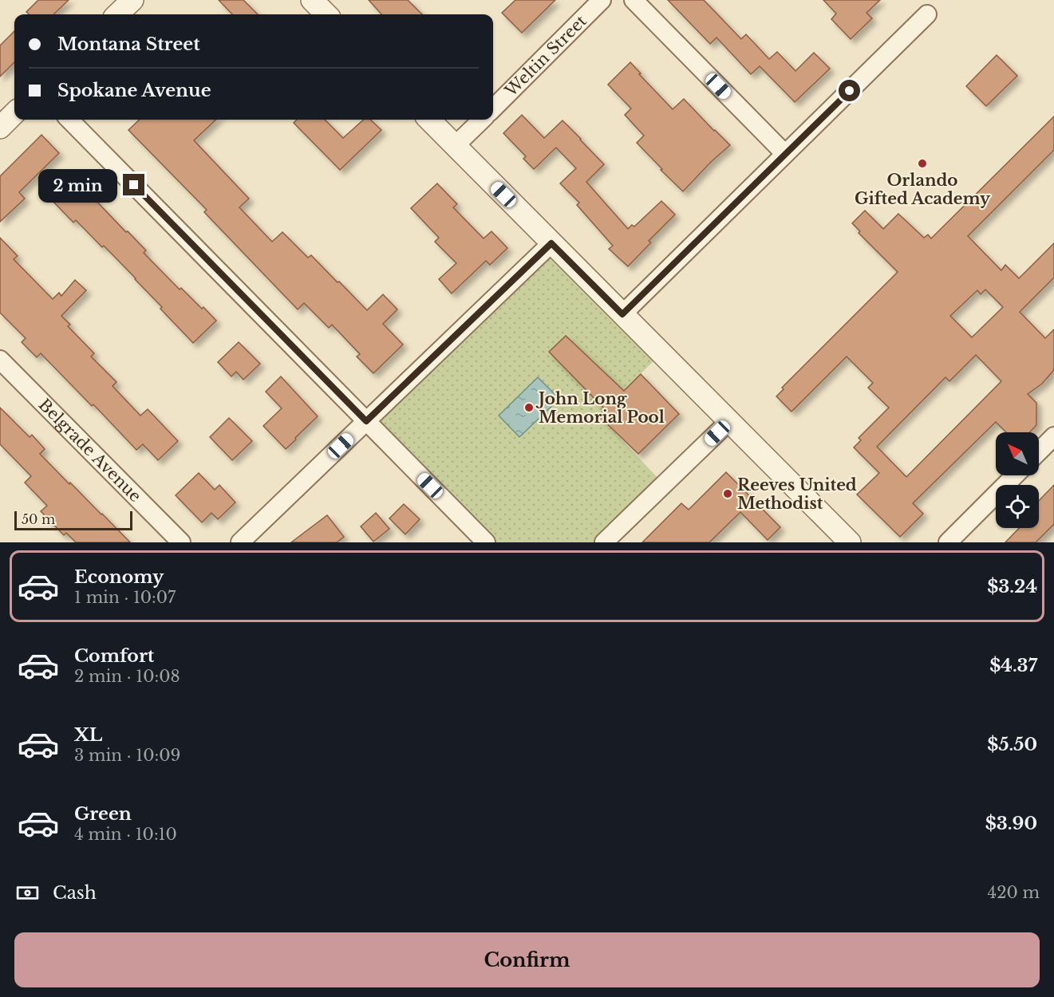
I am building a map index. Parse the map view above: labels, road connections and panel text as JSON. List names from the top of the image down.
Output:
{
  "streets": {
    "street": ["Weltin Street", "Belgrade Avenue"]
  },
  "places": ["Orlando Gifted Academy", "John Long Memorial Pool", "Reeves United Methodist"],
  "scale_bar": "50 m",
  "north": "top left",
  "page": {
    "banner": ["Montana Street", "Spokane Avenue"],
    "bubble": "2 min",
    "scale": "50 m",
    "list": [
      {
        "name": "Economy",
        "note": "1 min · 10:07",
        "value": "$3.24"
      },
      {
        "name": "Comfort",
        "note": "2 min · 10:08",
        "value": "$4.37"
      },
      {
        "name": "XL",
        "note": "3 min · 10:09",
        "value": "$5.50"
      },
      {
        "name": "Green",
        "note": "4 min · 10:10",
        "value": "$3.90"
      }
    ],
    "pay": ["Cash", "420 m"],
    "buttons": "Confirm"
  }
}
